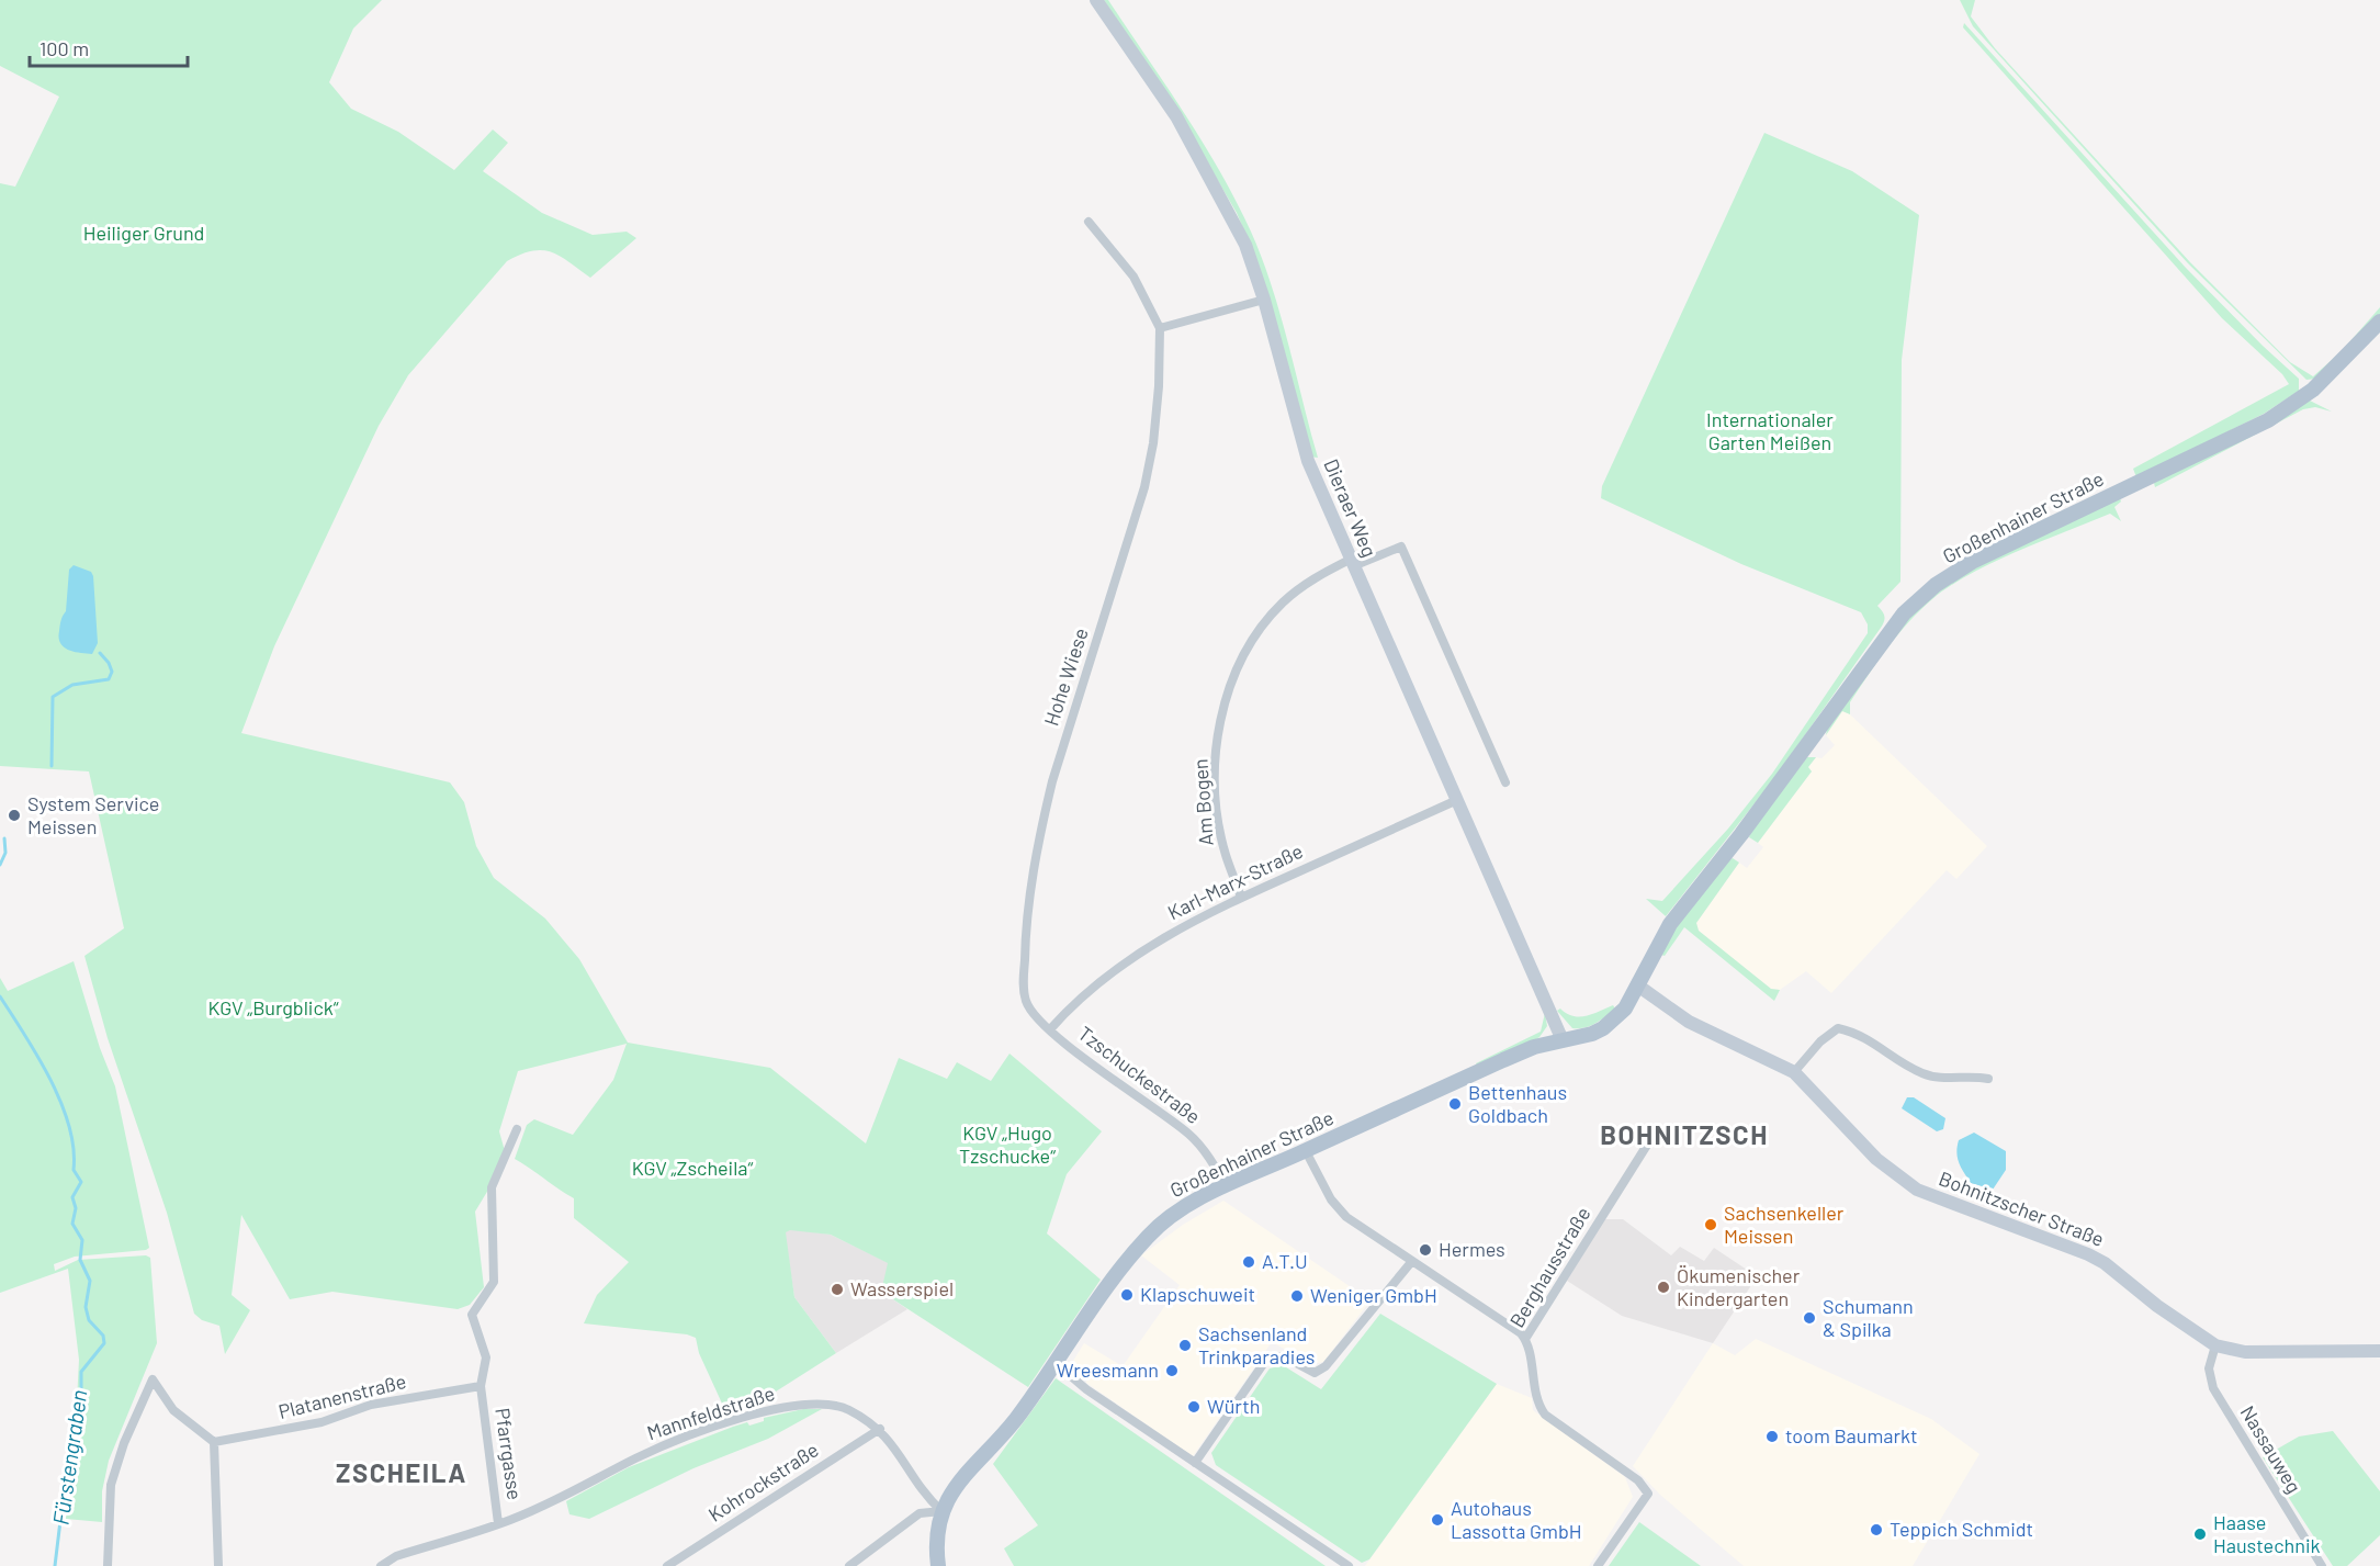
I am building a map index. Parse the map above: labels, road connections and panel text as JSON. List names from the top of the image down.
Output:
{
  "streets": {
    "main road": ["Dieraer Weg", "Großenhainer Straße", "Bohnitzscher Straße"],
    "street": [
      "Hohe Wiese",
      "Am Bogen",
      "Karl-Marx-Straße",
      "Tzschuckestraße",
      "Berghausstraße",
      "Platanenstraße",
      "Mannfeldstraße",
      "Nassauweg",
      "Pfarrgasse",
      "Kohrockstraße"
    ]
  },
  "crossings": [
    ["Dieraer Weg", "Großenhainer Straße"],
    ["Dieraer Weg", "Am Bogen"],
    ["Dieraer Weg", "Karl-Marx-Straße"],
    ["Großenhainer Straße", "Tzschuckestraße"],
    ["Großenhainer Straße", "Bohnitzscher Straße"],
    ["Großenhainer Straße", "Mannfeldstraße"],
    ["Hohe Wiese", "Karl-Marx-Straße"],
    ["Hohe Wiese", "Tzschuckestraße"],
    ["Am Bogen", "Karl-Marx-Straße"],
    ["Karl-Marx-Straße", "Tzschuckestraße"],
    ["Bohnitzscher Straße", "Nassauweg"],
    ["Platanenstraße", "Pfarrgasse"],
    ["Mannfeldstraße", "Pfarrgasse"],
    ["Mannfeldstraße", "Kohrockstraße"]
  ],
  "districts": ["BOHNITZSCH", "ZSCHEILA"],
  "water": ["Fürstengraben"],
  "parks": [
    "Heiliger Grund",
    "Internationaler Garten Meißen",
    "KGV „Burgblick“",
    "KGV „Hugo Tzschucke“",
    "KGV „Zscheila“"
  ],
  "places": [
    "System Service Meissen",
    "Bettenhaus Goldbach",
    "Sachsenkeller Meissen",
    "Hermes",
    "A.T.U",
    "Ökumenischer Kindergarten",
    "Wasserspiel",
    "Klapschuweit",
    "Weniger GmbH",
    "Schumann & Spilka",
    "Sachsenland Trinkparadies",
    "Wreesmann",
    "Würth",
    "toom Baumarkt",
    "Autohaus Lassotta GmbH",
    "Teppich Schmidt",
    "Haase Haustechnik"
  ],
  "scale_bar": "100 m"
}
